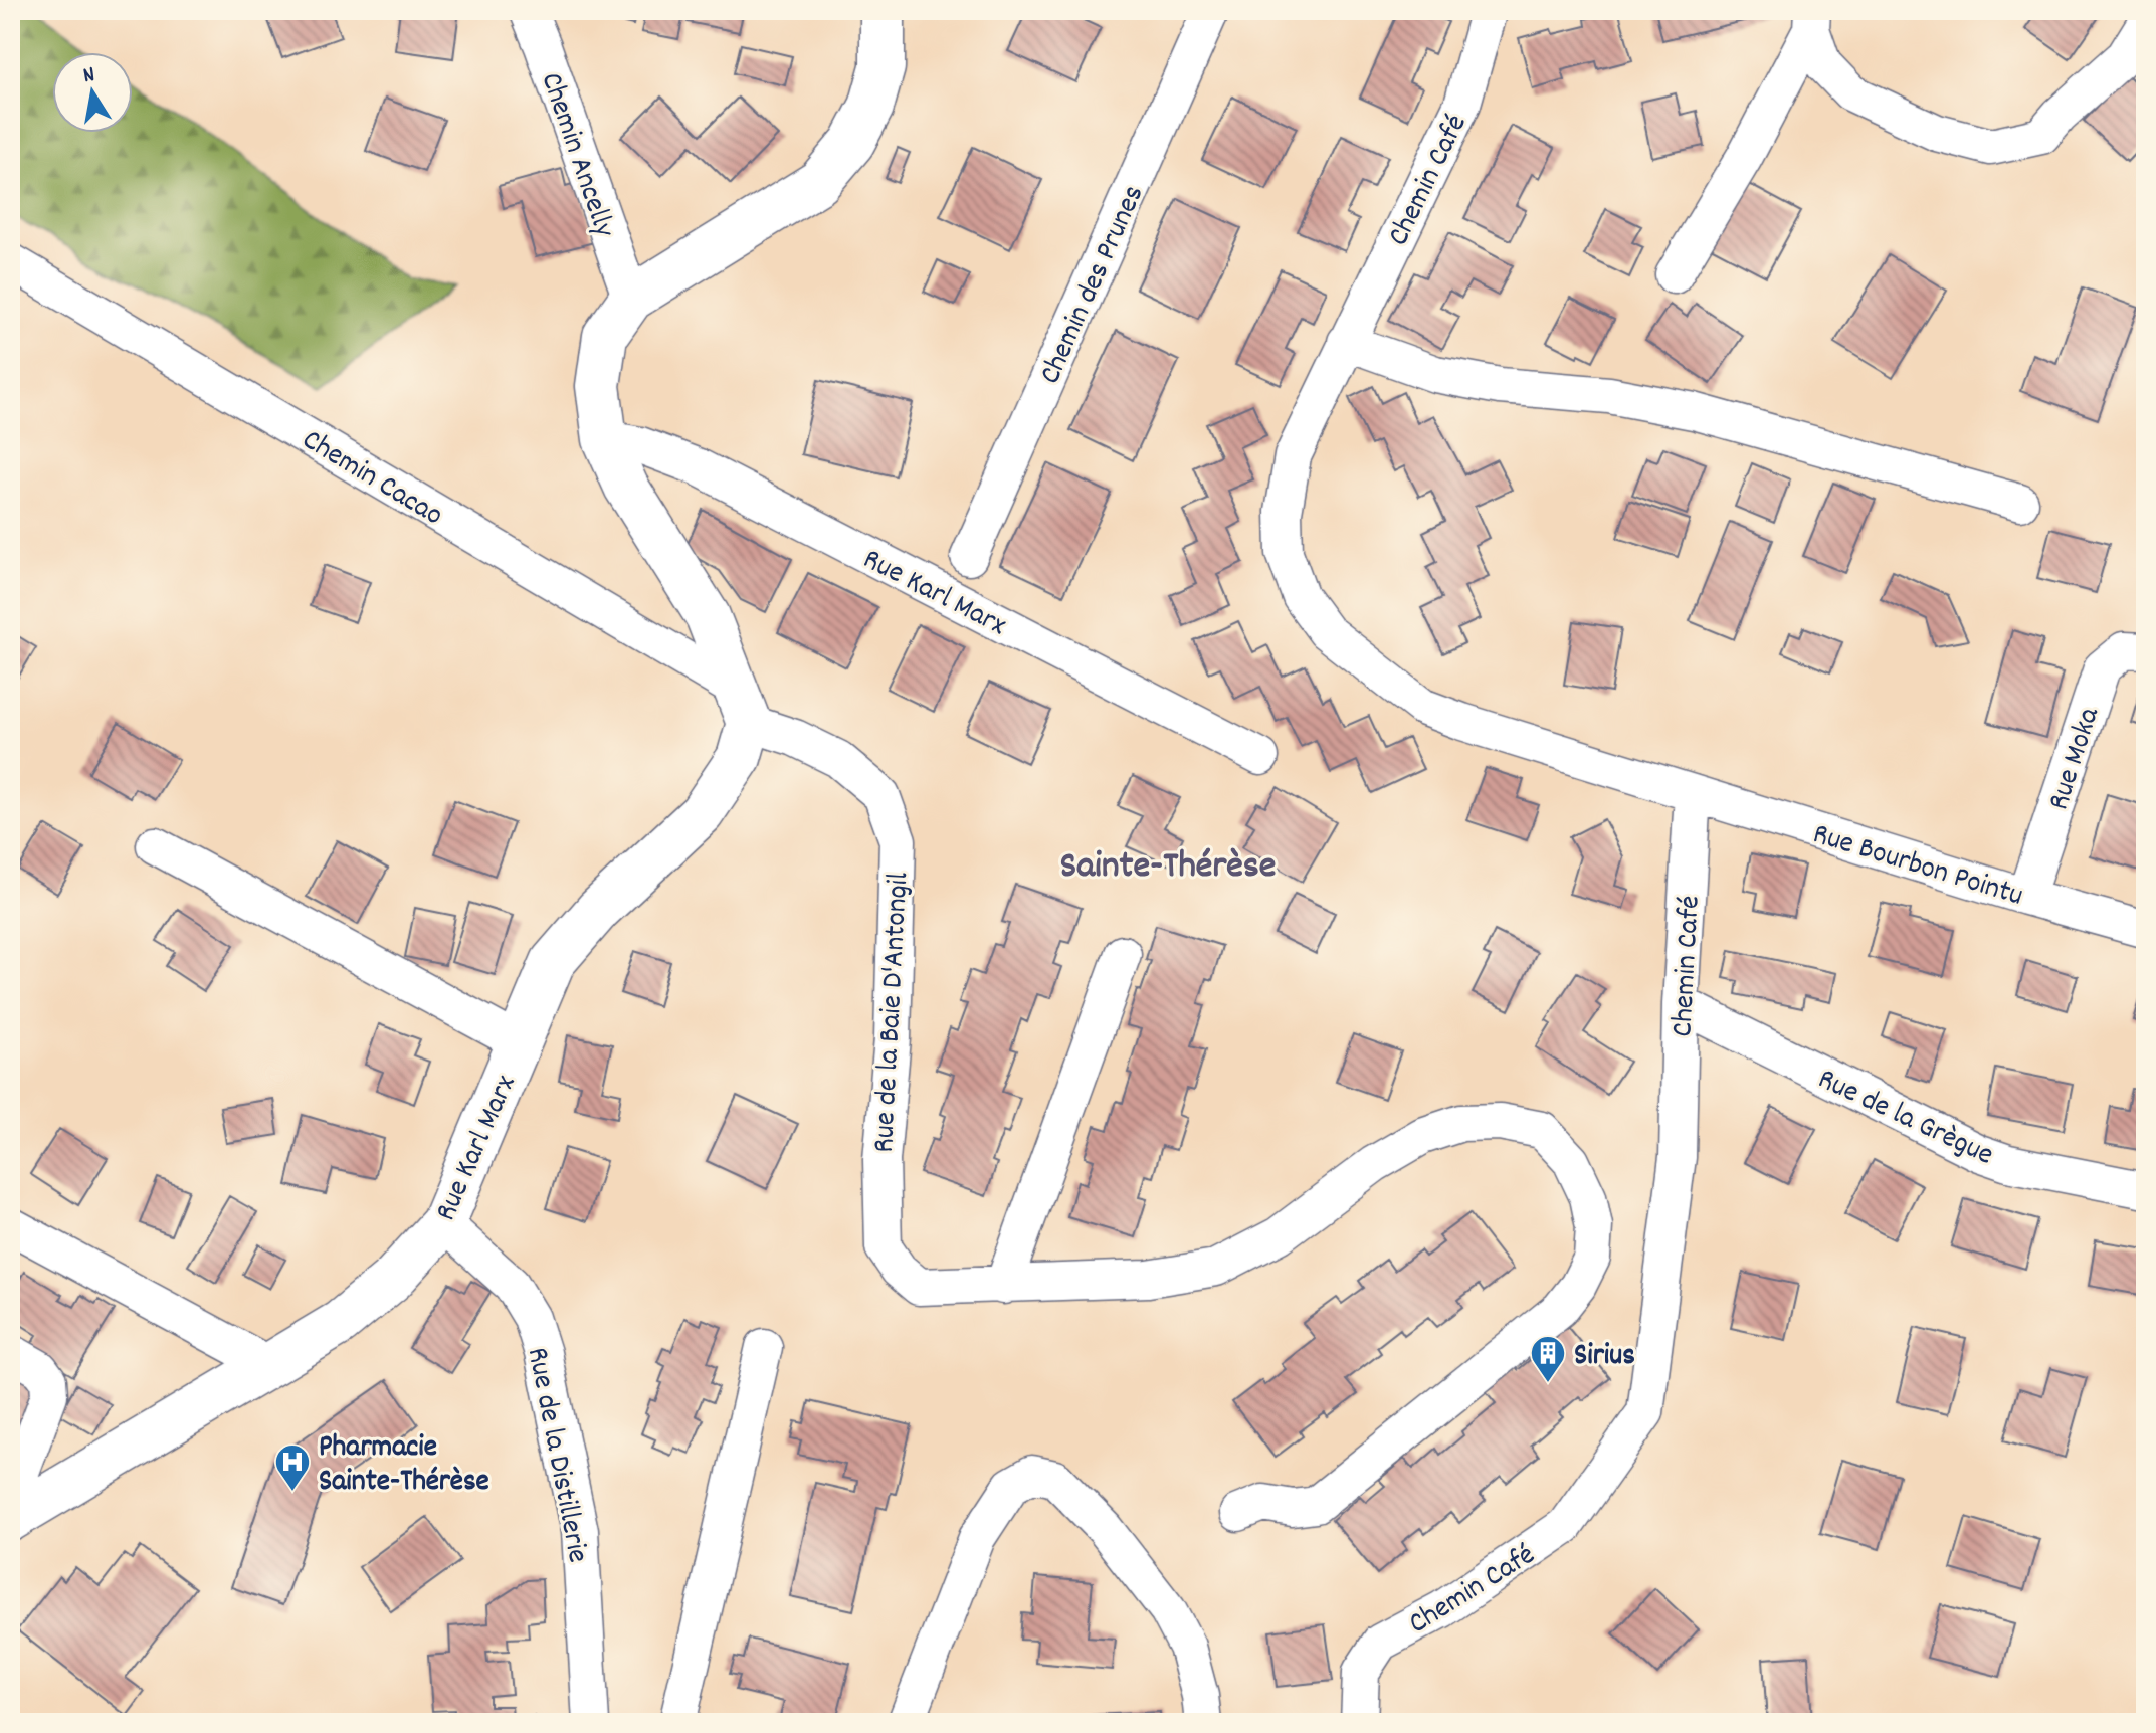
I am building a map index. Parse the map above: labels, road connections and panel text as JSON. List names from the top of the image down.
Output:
{
  "streets": {
    "main road": ["Rue Karl Marx"],
    "street": [
      "Chemin Ancelly",
      "Chemin Café",
      "Chemin des Prunes",
      "Chemin Cacao",
      "Rue Moka",
      "Rue Bourbon Pointu",
      "Rue de la Baie D'Antongil",
      "Rue de la Grègue",
      "Rue de la Distillerie"
    ]
  },
  "crossings": [
    ["Chemin Café", "Rue Bourbon Pointu"],
    ["Chemin Café", "Rue de la Grègue"],
    ["Chemin Cacao", "Rue Karl Marx"],
    ["Chemin Cacao", "Rue de la Baie D'Antongil"],
    ["Rue Karl Marx", "Rue de la Baie D'Antongil"],
    ["Rue Karl Marx", "Rue de la Distillerie"],
    ["Rue Moka", "Rue Bourbon Pointu"]
  ],
  "districts": ["Sainte-Thérèse"],
  "places": {
    "building": ["Sirius"],
    "hospital": ["Pharmacie Sainte-Thérèse"]
  },
  "north": "top"
}
